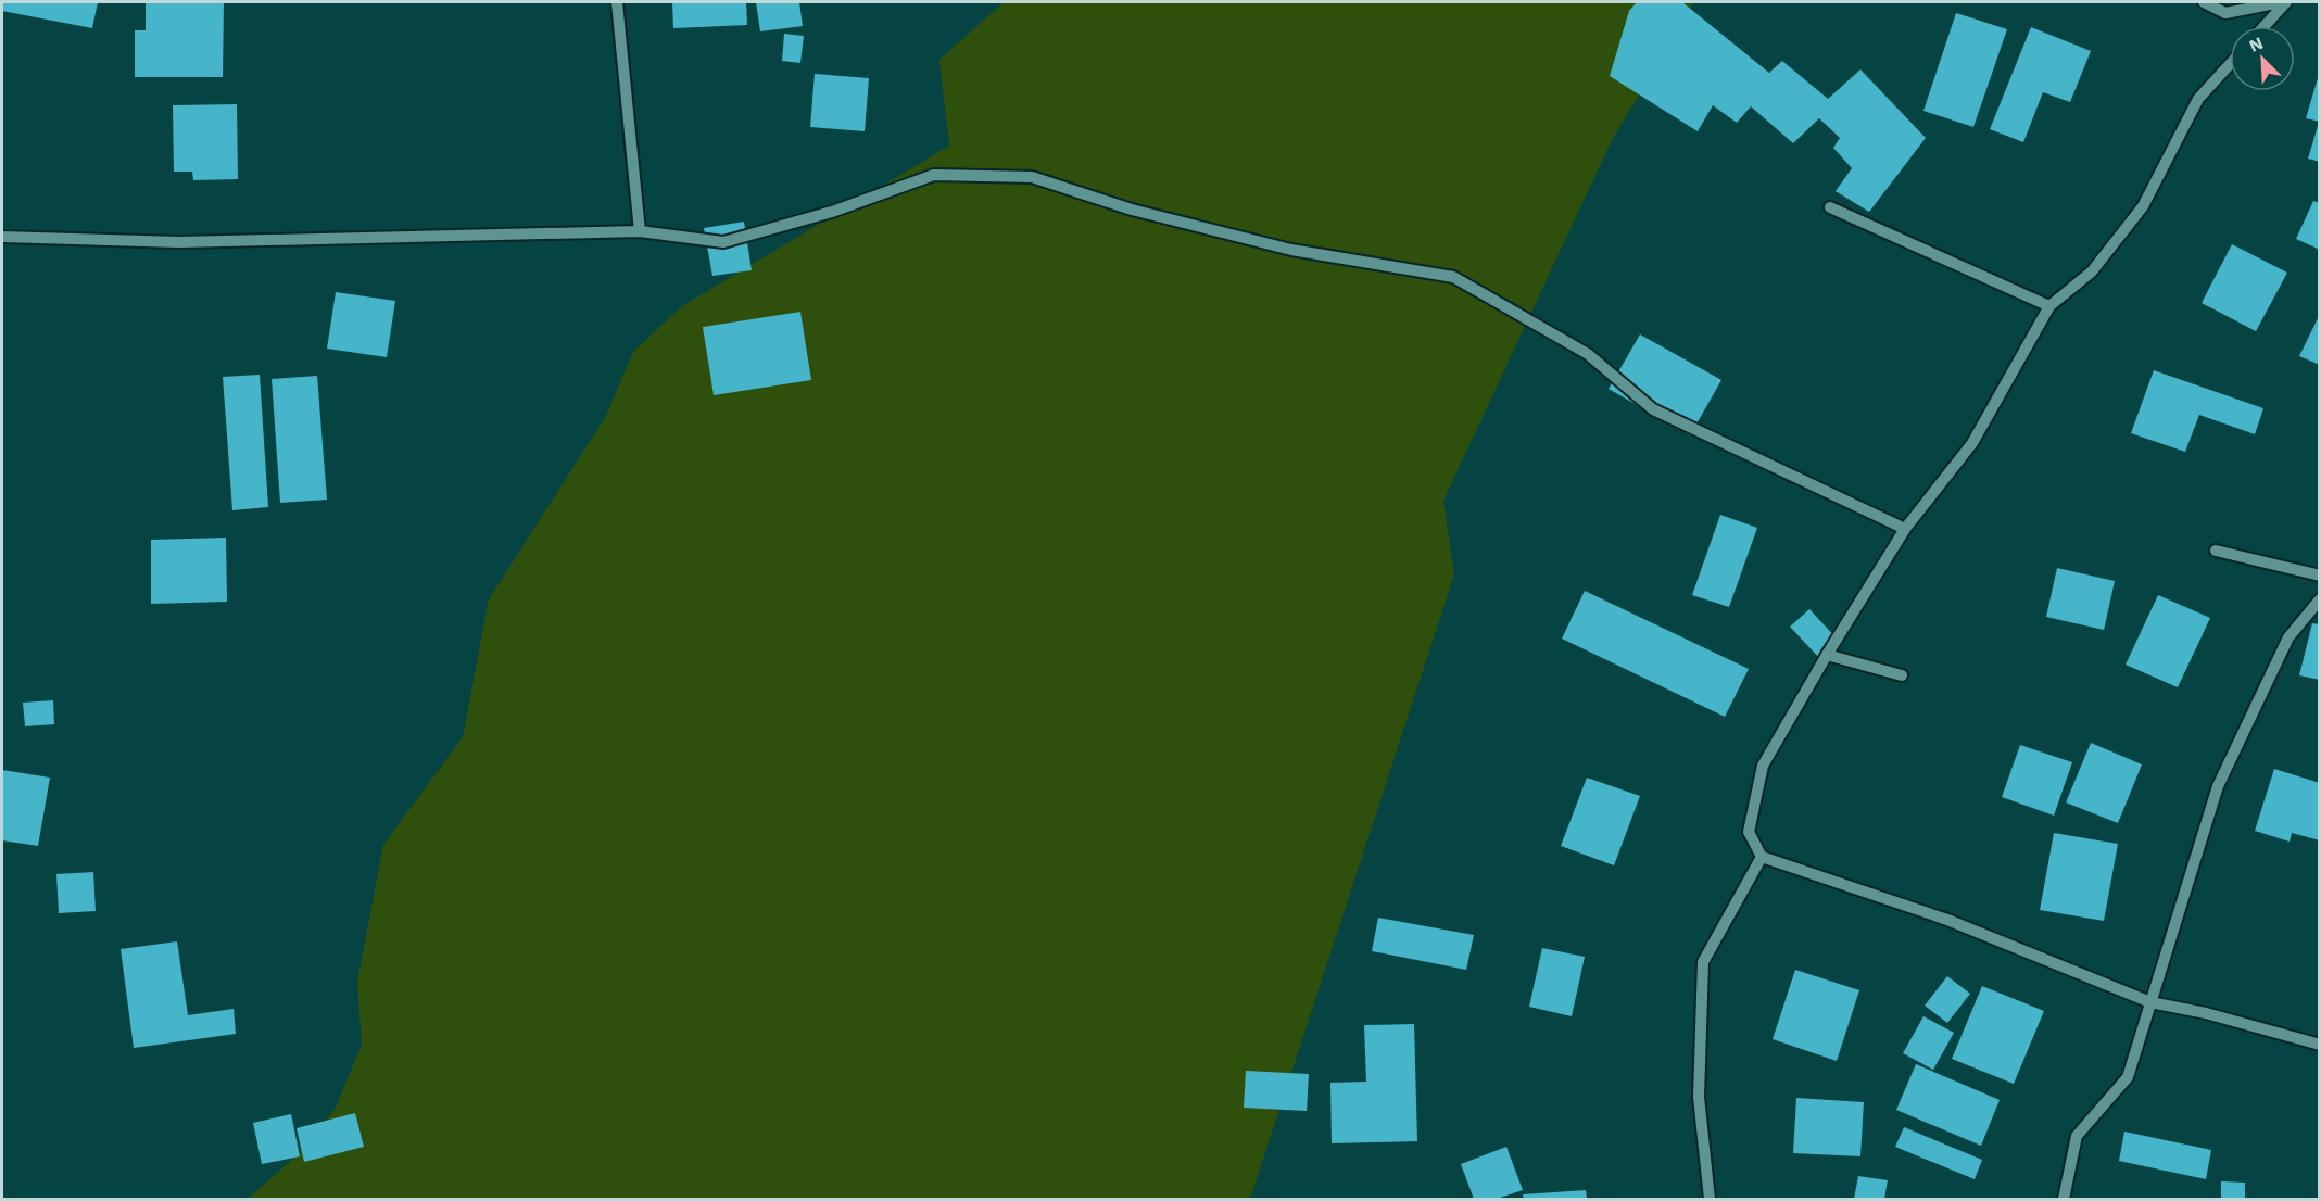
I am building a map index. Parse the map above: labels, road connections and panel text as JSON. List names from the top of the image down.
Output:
{
  "north": "top left"
}
